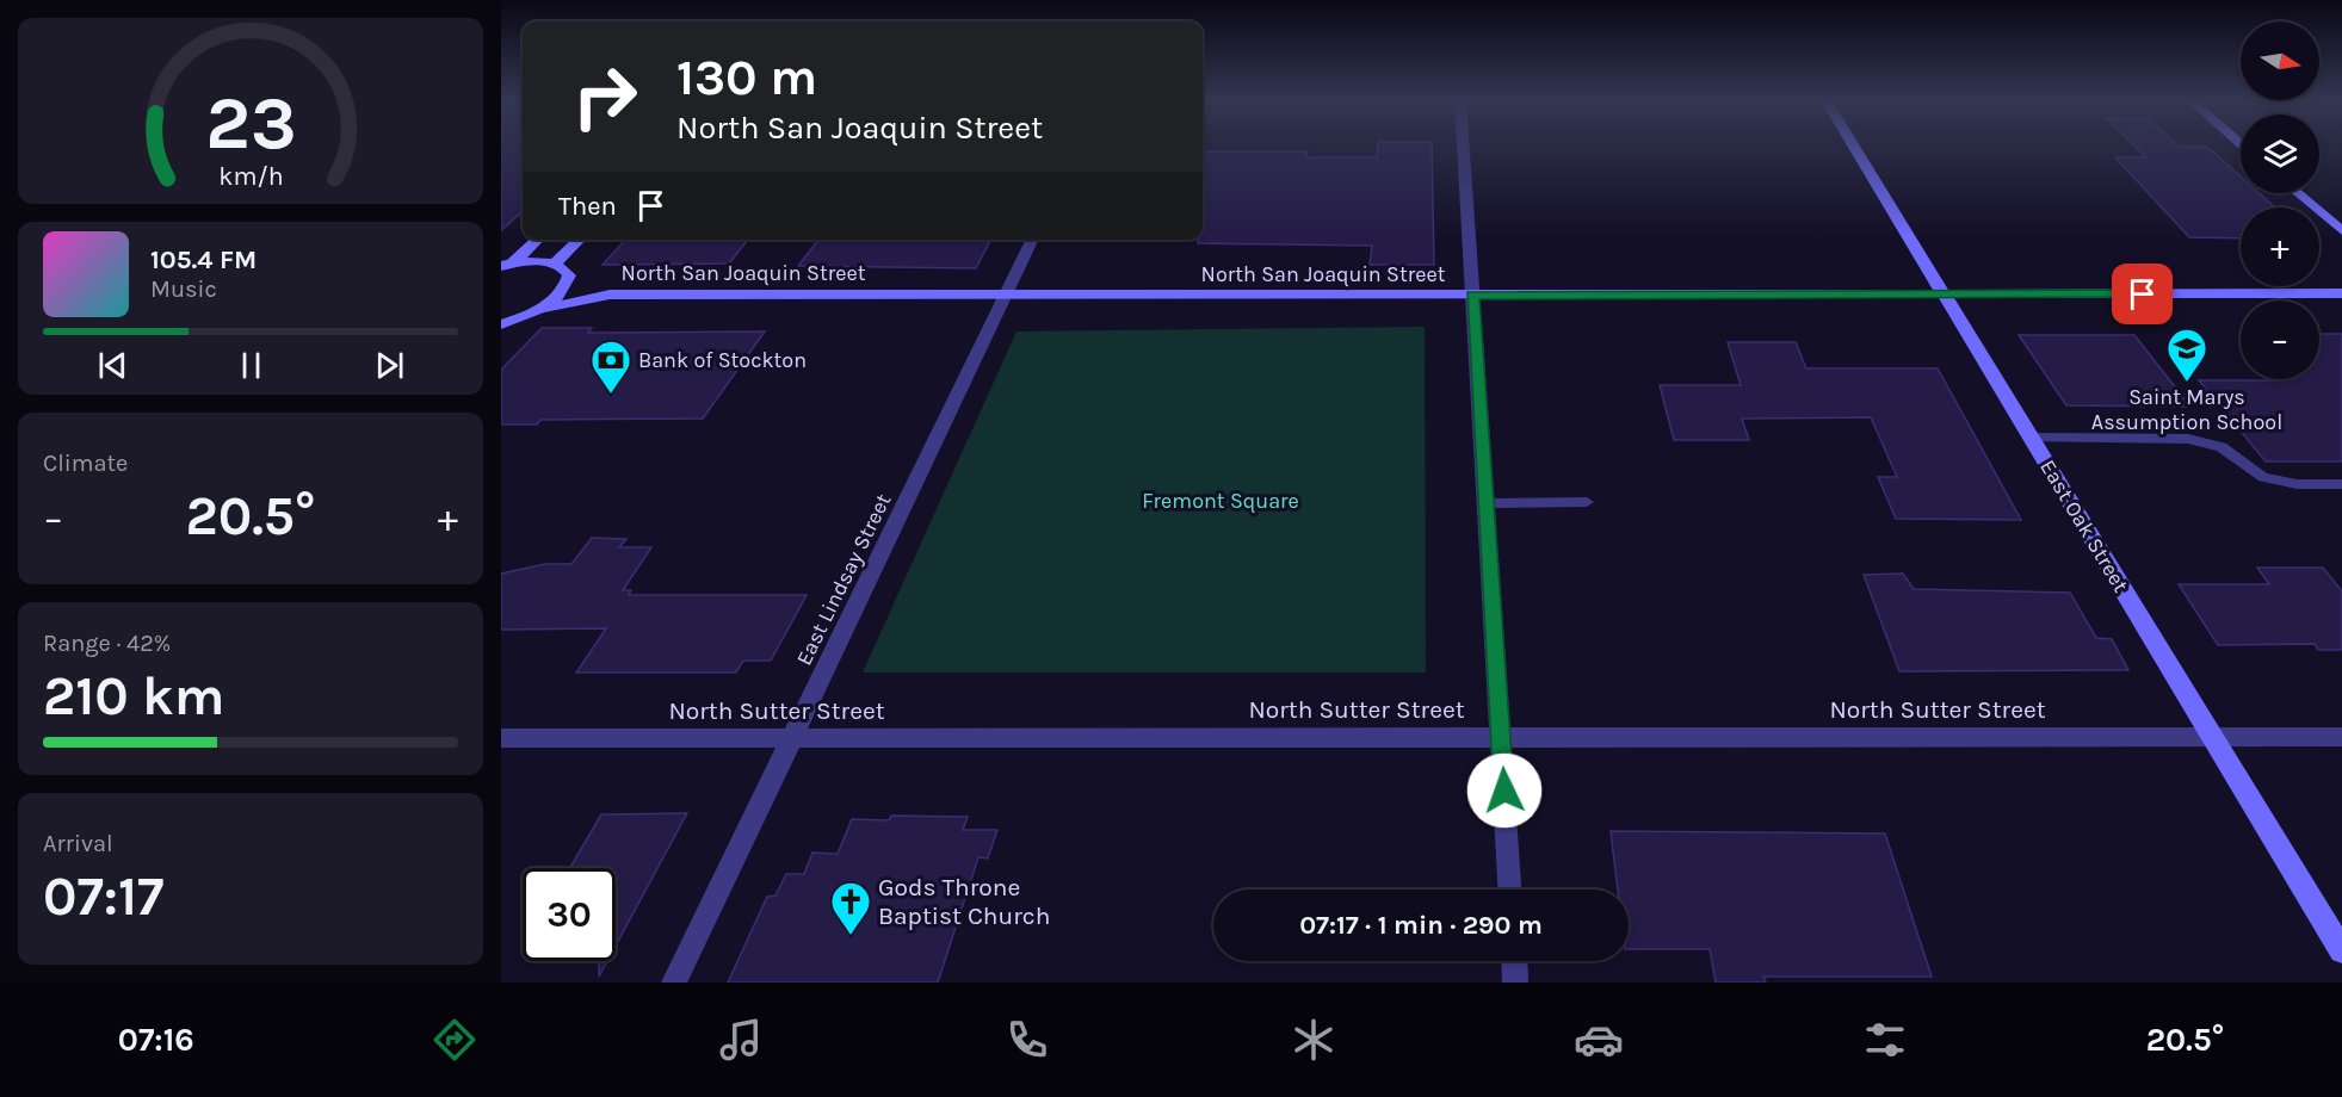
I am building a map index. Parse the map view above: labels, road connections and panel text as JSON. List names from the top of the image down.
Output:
{
  "streets": {
    "street": [
      "North San Joaquin Street",
      "East Oak Street",
      "East Lindsay Street",
      "North Sutter Street"
    ]
  },
  "crossings": [
    ["North San Joaquin Street", "East Oak Street"],
    ["North San Joaquin Street", "East Lindsay Street"],
    ["East Oak Street", "North Sutter Street"],
    ["East Lindsay Street", "North Sutter Street"]
  ],
  "parks": ["Fremont Square"],
  "places": {
    "school or university": ["Saint Marys Assumption School"],
    "bank": ["Bank of Stockton"],
    "church": ["Gods Throne Baptist Church"]
  },
  "north": "right",
  "page": {
    "map_buttons": ["+", "−"],
    "turn": ["130 m", "North San Joaquin Street"],
    "then": "Then",
    "song": ["105.4 FM", "Music"],
    "tile": [
      "Climate",
      ["Range · 42%", "210 km"],
      ["Arrival", "07:17"]
    ],
    "heat": ["−", "20.5°", "+"],
    "limit": "30",
    "trip": "07:17 · 1 min · 290 m",
    "tabs": ["07:16", "20.5°"],
    "gauge": ["23", "km/h"]
  }
}
